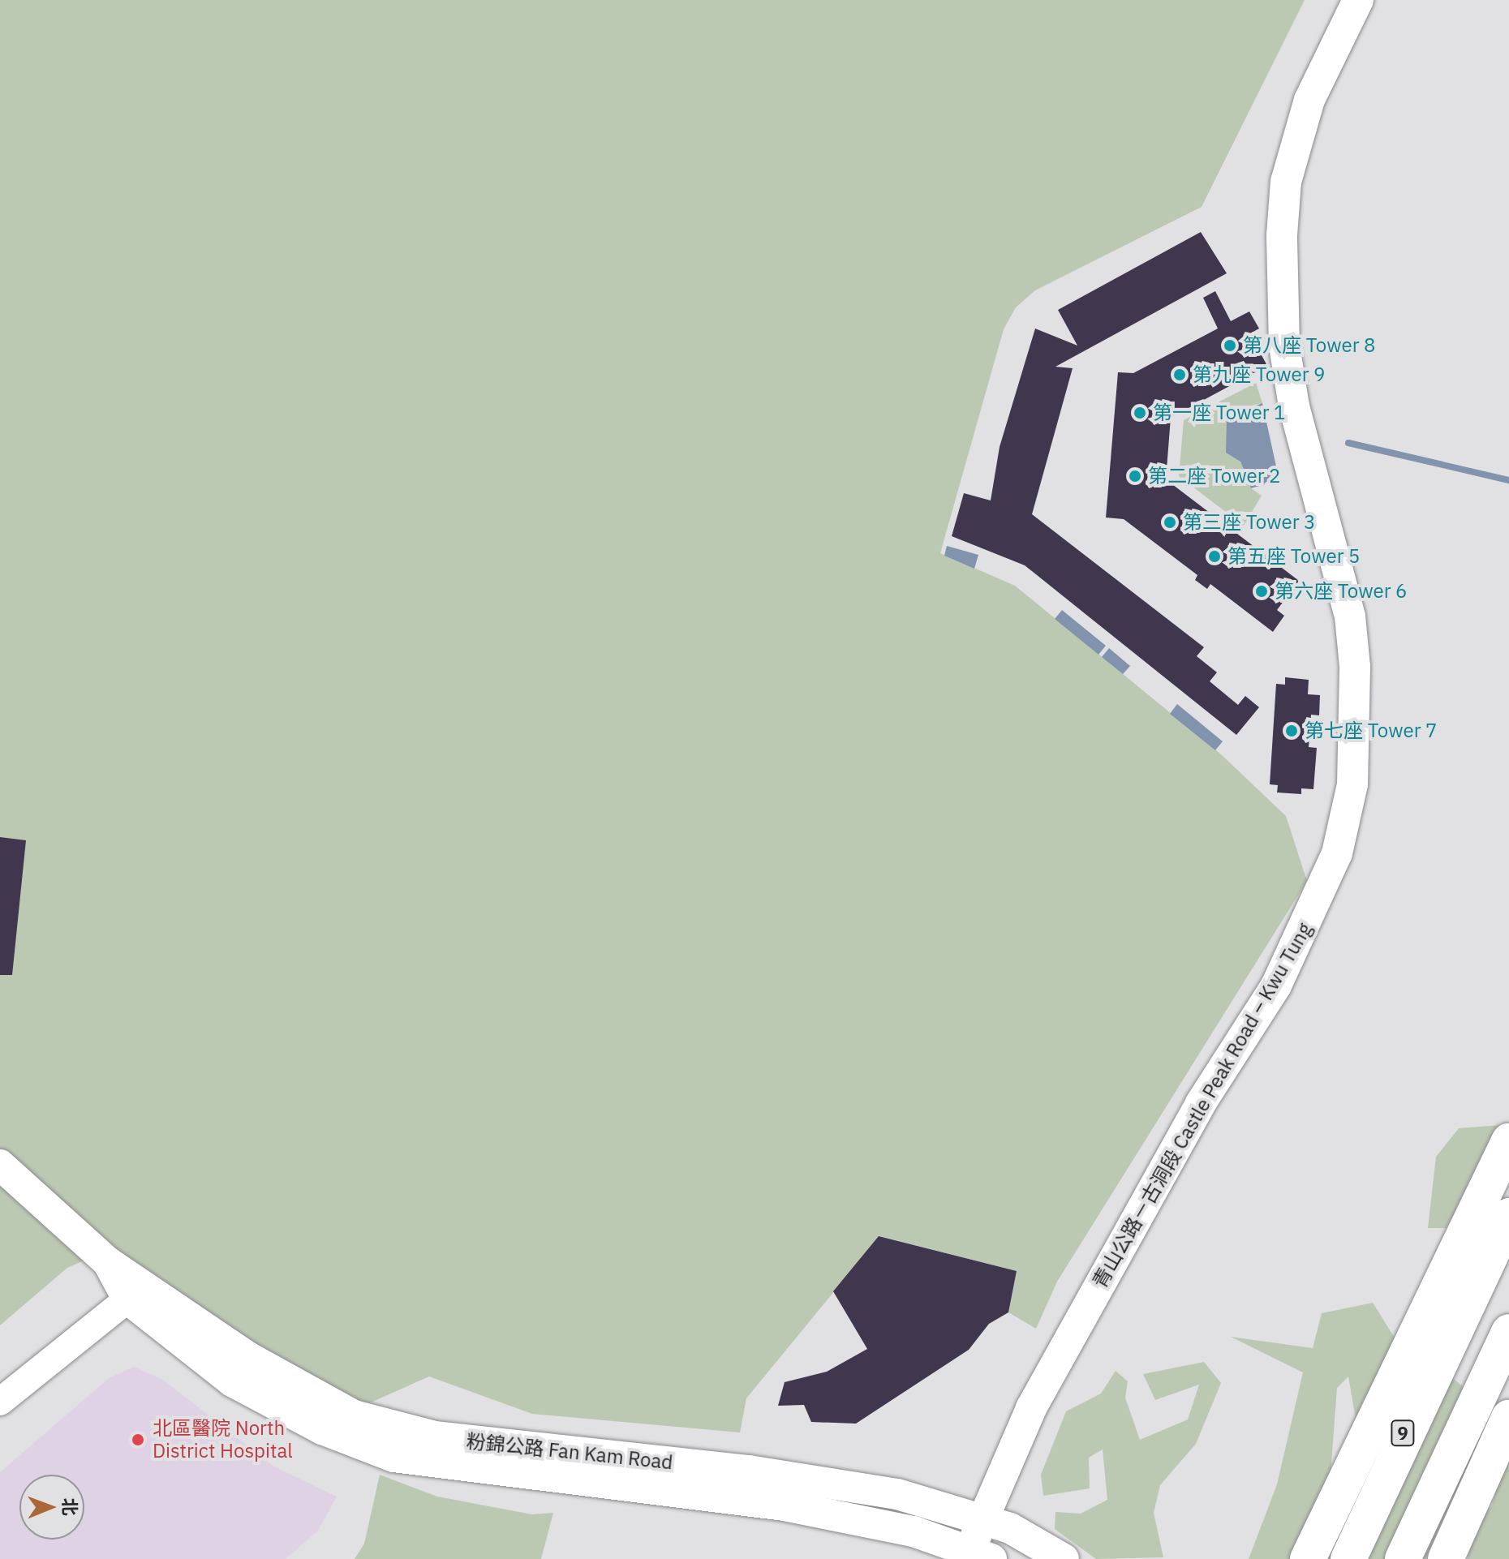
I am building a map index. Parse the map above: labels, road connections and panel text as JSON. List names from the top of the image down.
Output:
{
  "streets": {
    "highway": ["9"],
    "main road": ["青山公路－古洞段 Castle Peak Road – Kwu Tung", "粉錦公路 Fan Kam Road"]
  },
  "crossings": [
    ["青山公路－古洞段 Castle Peak Road – Kwu Tung", "粉錦公路 Fan Kam Road"]
  ],
  "places": [
    "第八座 Tower 8",
    "第九座 Tower 9",
    "第一座 Tower 1",
    "第二座 Tower 2",
    "第三座 Tower 3",
    "第五座 Tower 5",
    "第六座 Tower 6",
    "第七座 Tower 7",
    "北區醫院 North District Hospital"
  ],
  "north": "right"
}
